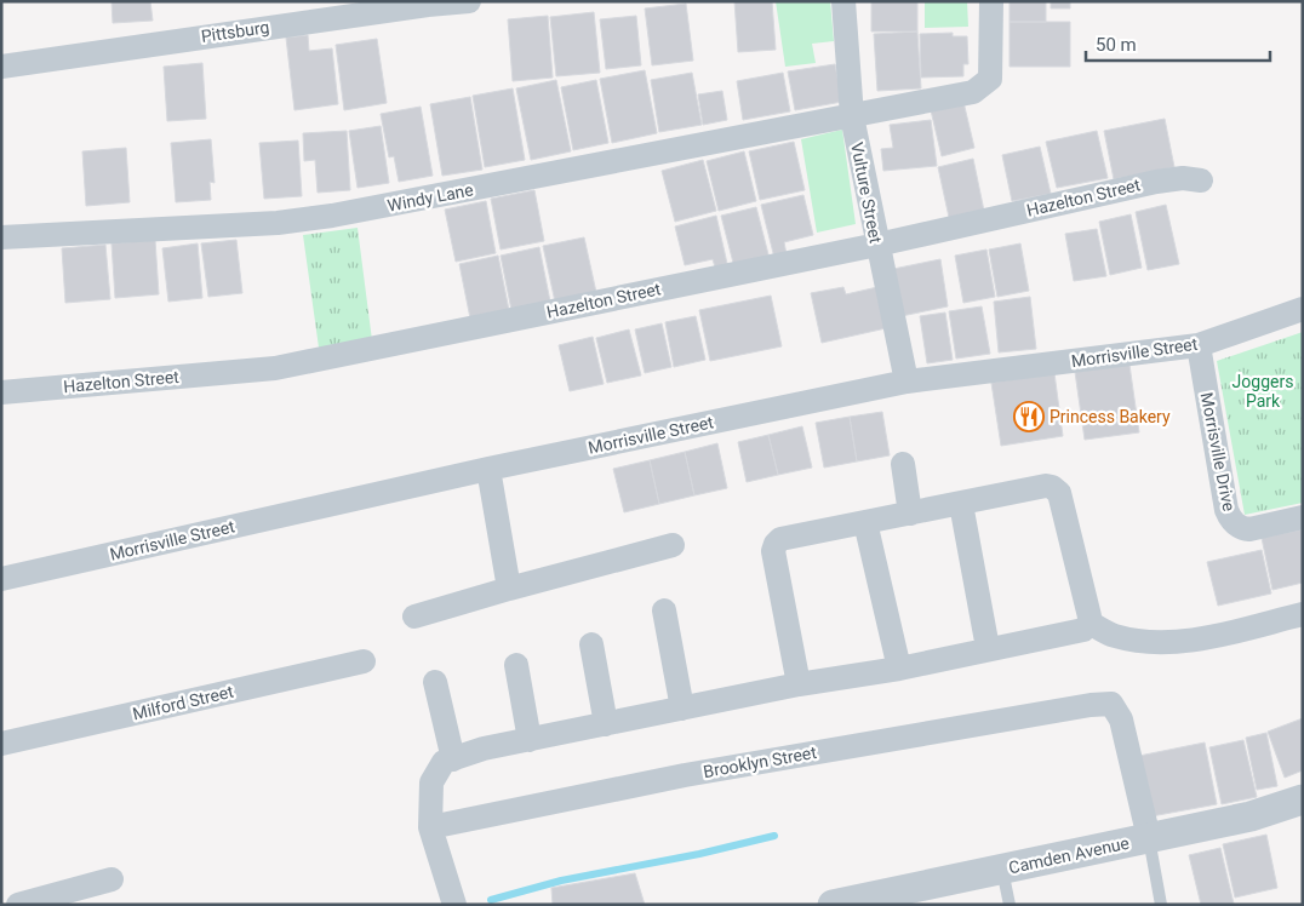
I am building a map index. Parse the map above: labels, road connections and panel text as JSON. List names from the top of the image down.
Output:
{
  "streets": {
    "street": [
      "Pittsburg",
      "Vulture Street",
      "Windy Lane",
      "Hazelton Street",
      "Morrisville Street",
      "Morrisville Drive",
      "Milford Street",
      "Brooklyn Street",
      "Camden Avenue"
    ]
  },
  "crossings": [
    ["Vulture Street", "Windy Lane"],
    ["Vulture Street", "Hazelton Street"],
    ["Vulture Street", "Morrisville Street"],
    ["Morrisville Street", "Morrisville Drive"],
    ["Brooklyn Street", "Camden Avenue"]
  ],
  "parks": ["Joggers Park"],
  "places": {
    "restaurant": ["Princess Bakery"]
  },
  "scale_bar": "50 m"
}
